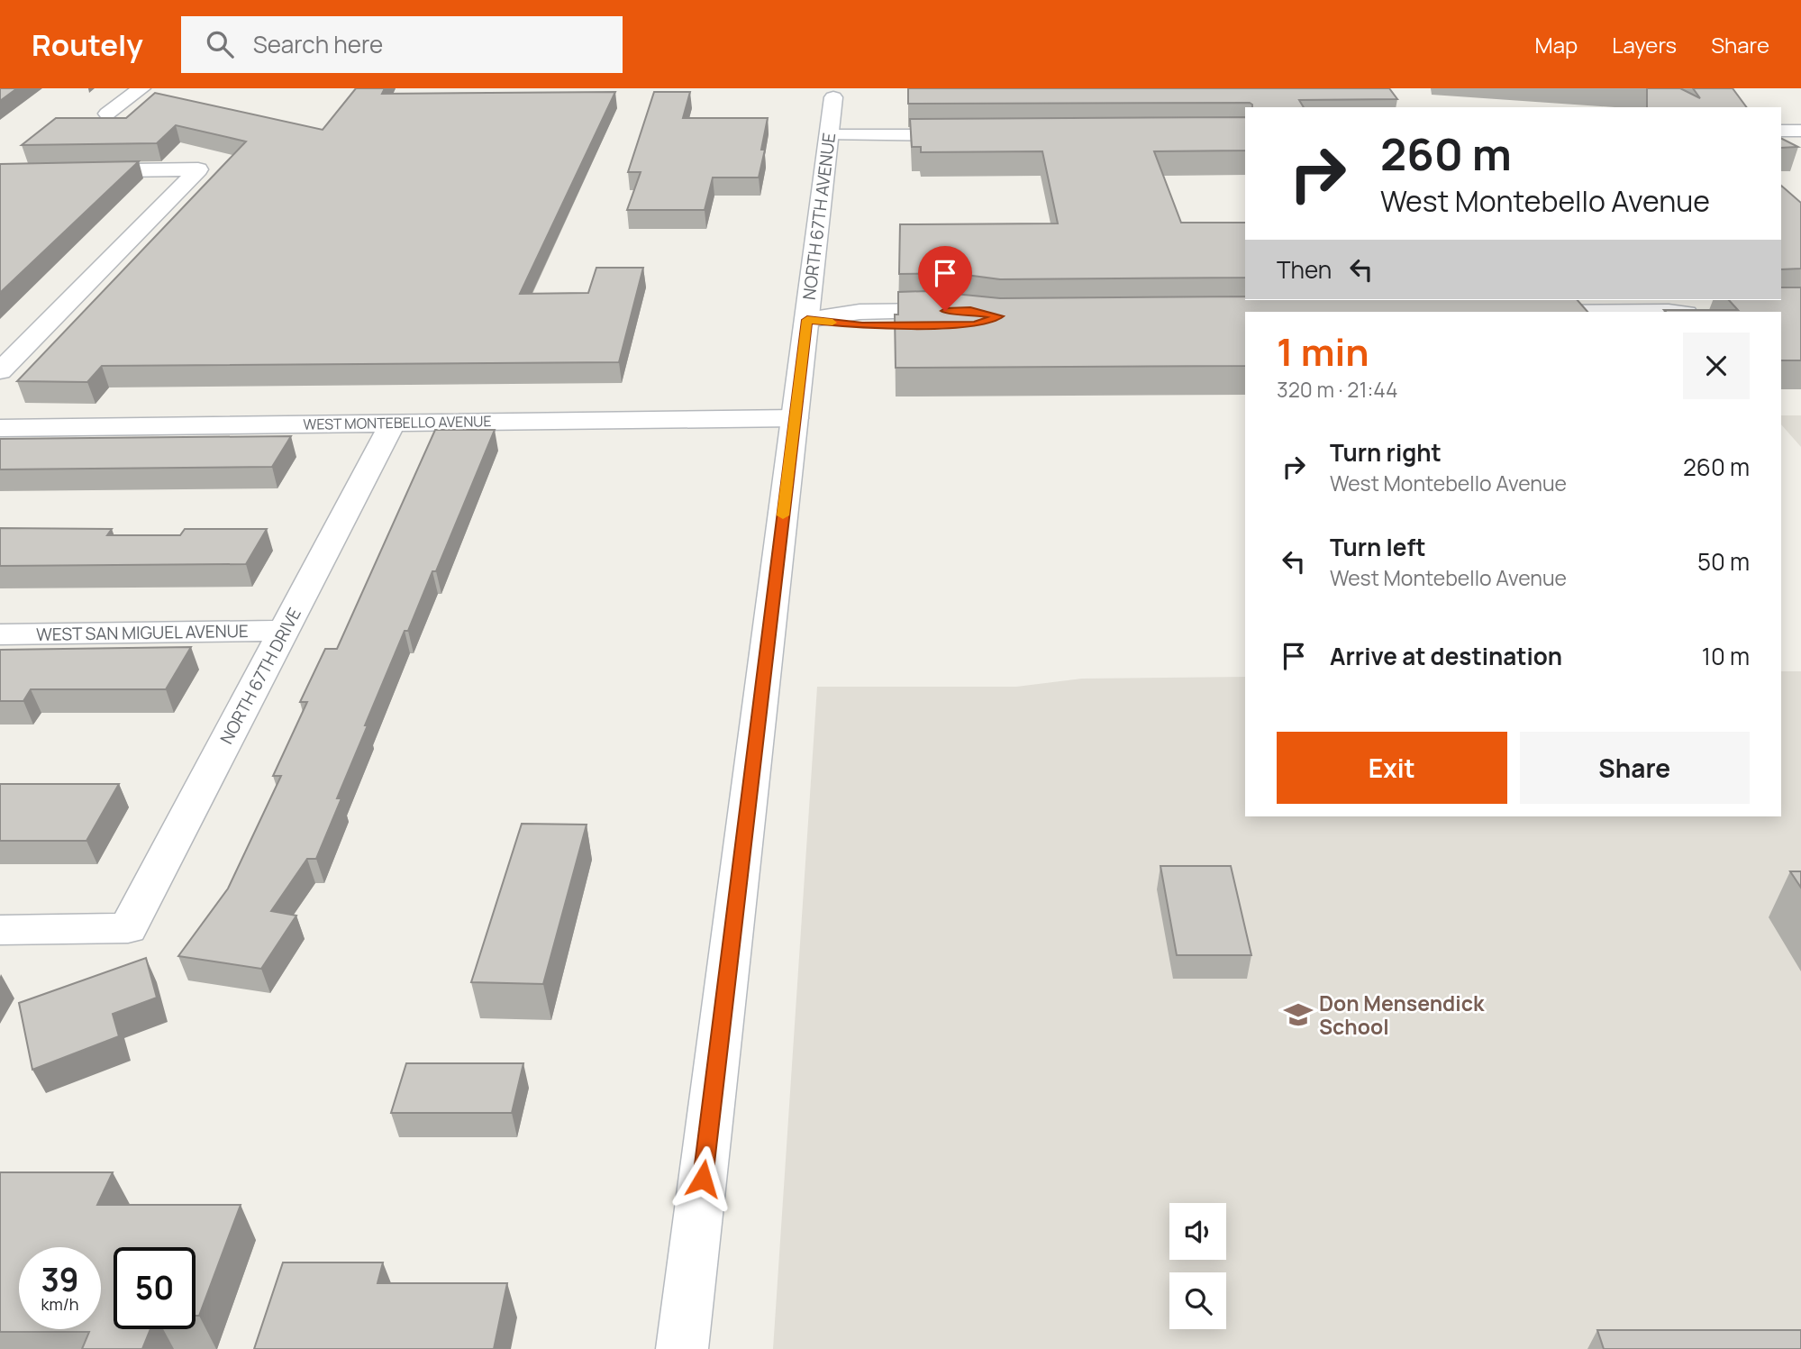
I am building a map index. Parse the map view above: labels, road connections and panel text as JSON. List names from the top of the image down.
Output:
{
  "streets": {
    "street": [
      "NORTH 67TH AVENUE",
      "WEST MONTEBELLO AVENUE",
      "WEST SAN MIGUEL AVENUE",
      "NORTH 67TH DRIVE"
    ]
  },
  "crossings": [
    ["NORTH 67TH AVENUE", "WEST MONTEBELLO AVENUE"],
    ["WEST MONTEBELLO AVENUE", "NORTH 67TH DRIVE"],
    ["WEST SAN MIGUEL AVENUE", "NORTH 67TH DRIVE"]
  ],
  "places": {
    "school or university": ["Don Mensendick School"]
  },
  "page": {
    "header": "Routely",
    "search": "Search here",
    "nav": ["Map", "Layers", "Share"],
    "turn": ["260 m", "West Montebello Avenue"],
    "then": "Then",
    "heading": ["1 min", "320 m · 21:44"],
    "list": [
      {
        "name": "Turn right",
        "note": "West Montebello Avenue",
        "value": "260 m"
      },
      {
        "name": "Turn left",
        "note": "West Montebello Avenue",
        "value": "50 m"
      },
      {
        "name": "Arrive at destination",
        "value": "10 m"
      }
    ],
    "buttons": ["Exit", "Share"],
    "speed": "39 km/h",
    "limit": "50"
  }
}
